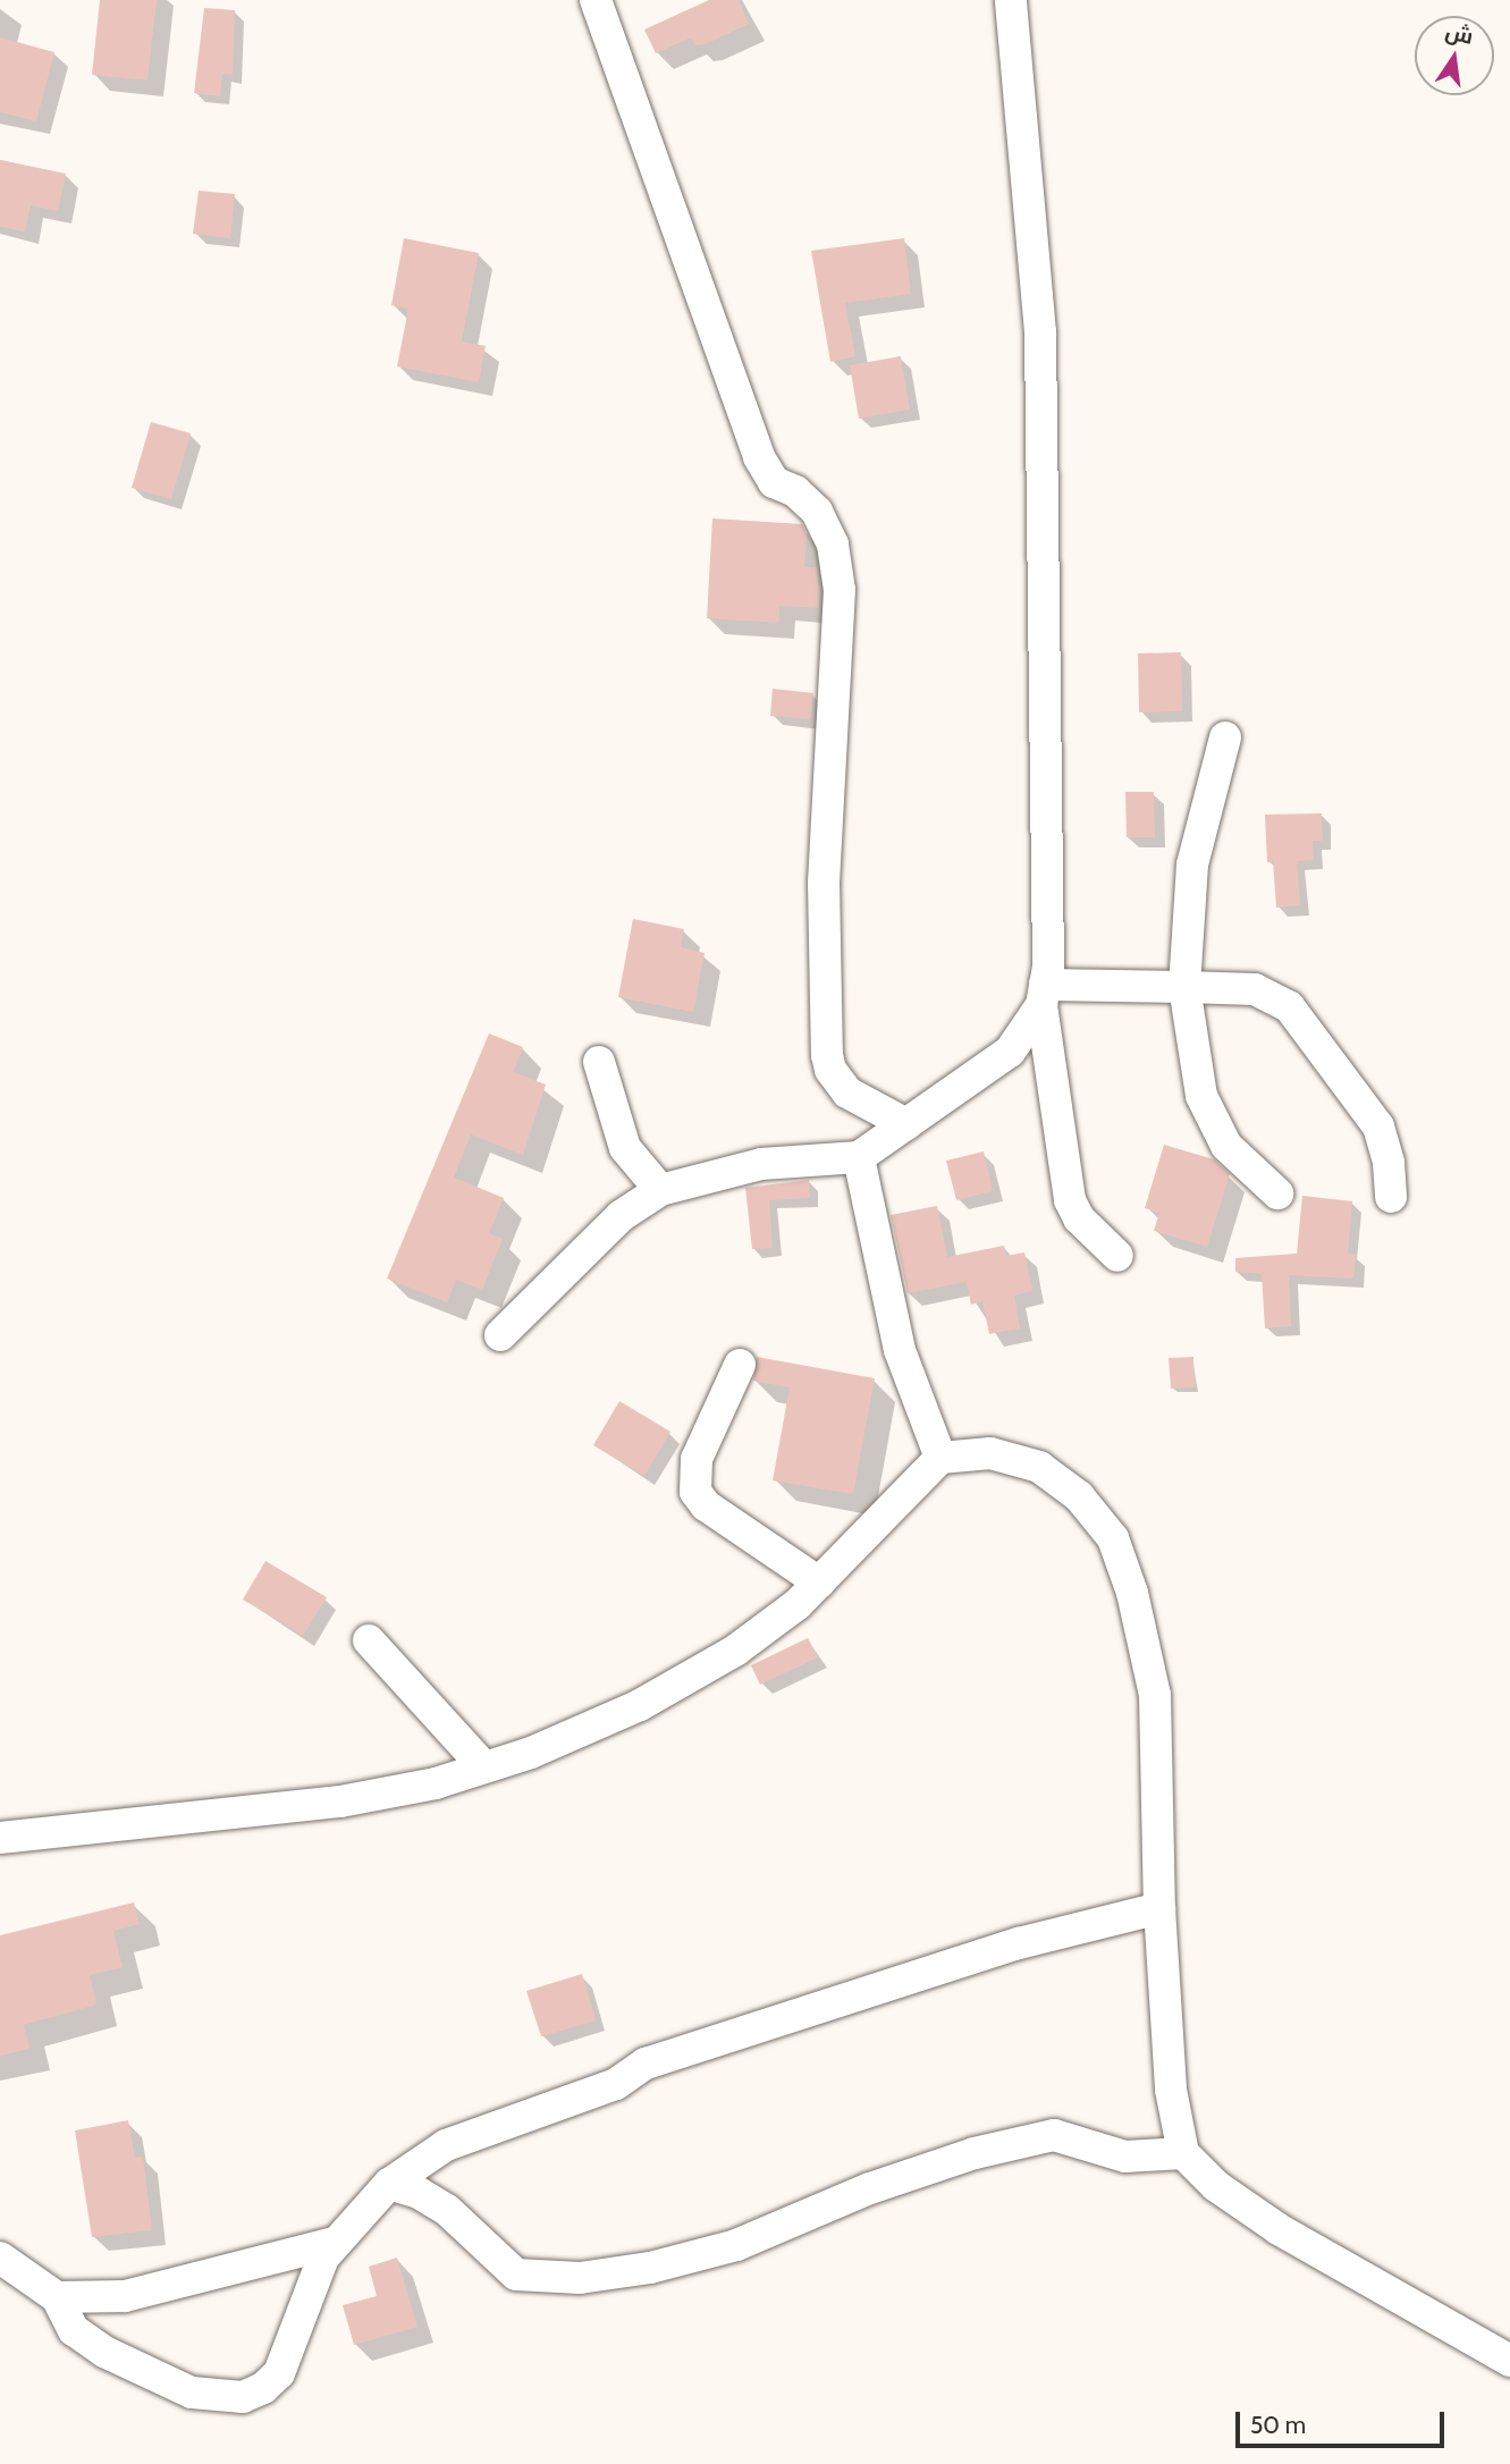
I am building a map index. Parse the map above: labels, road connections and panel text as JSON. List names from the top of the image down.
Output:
{
  "scale_bar": "50 m",
  "north": "top"
}
